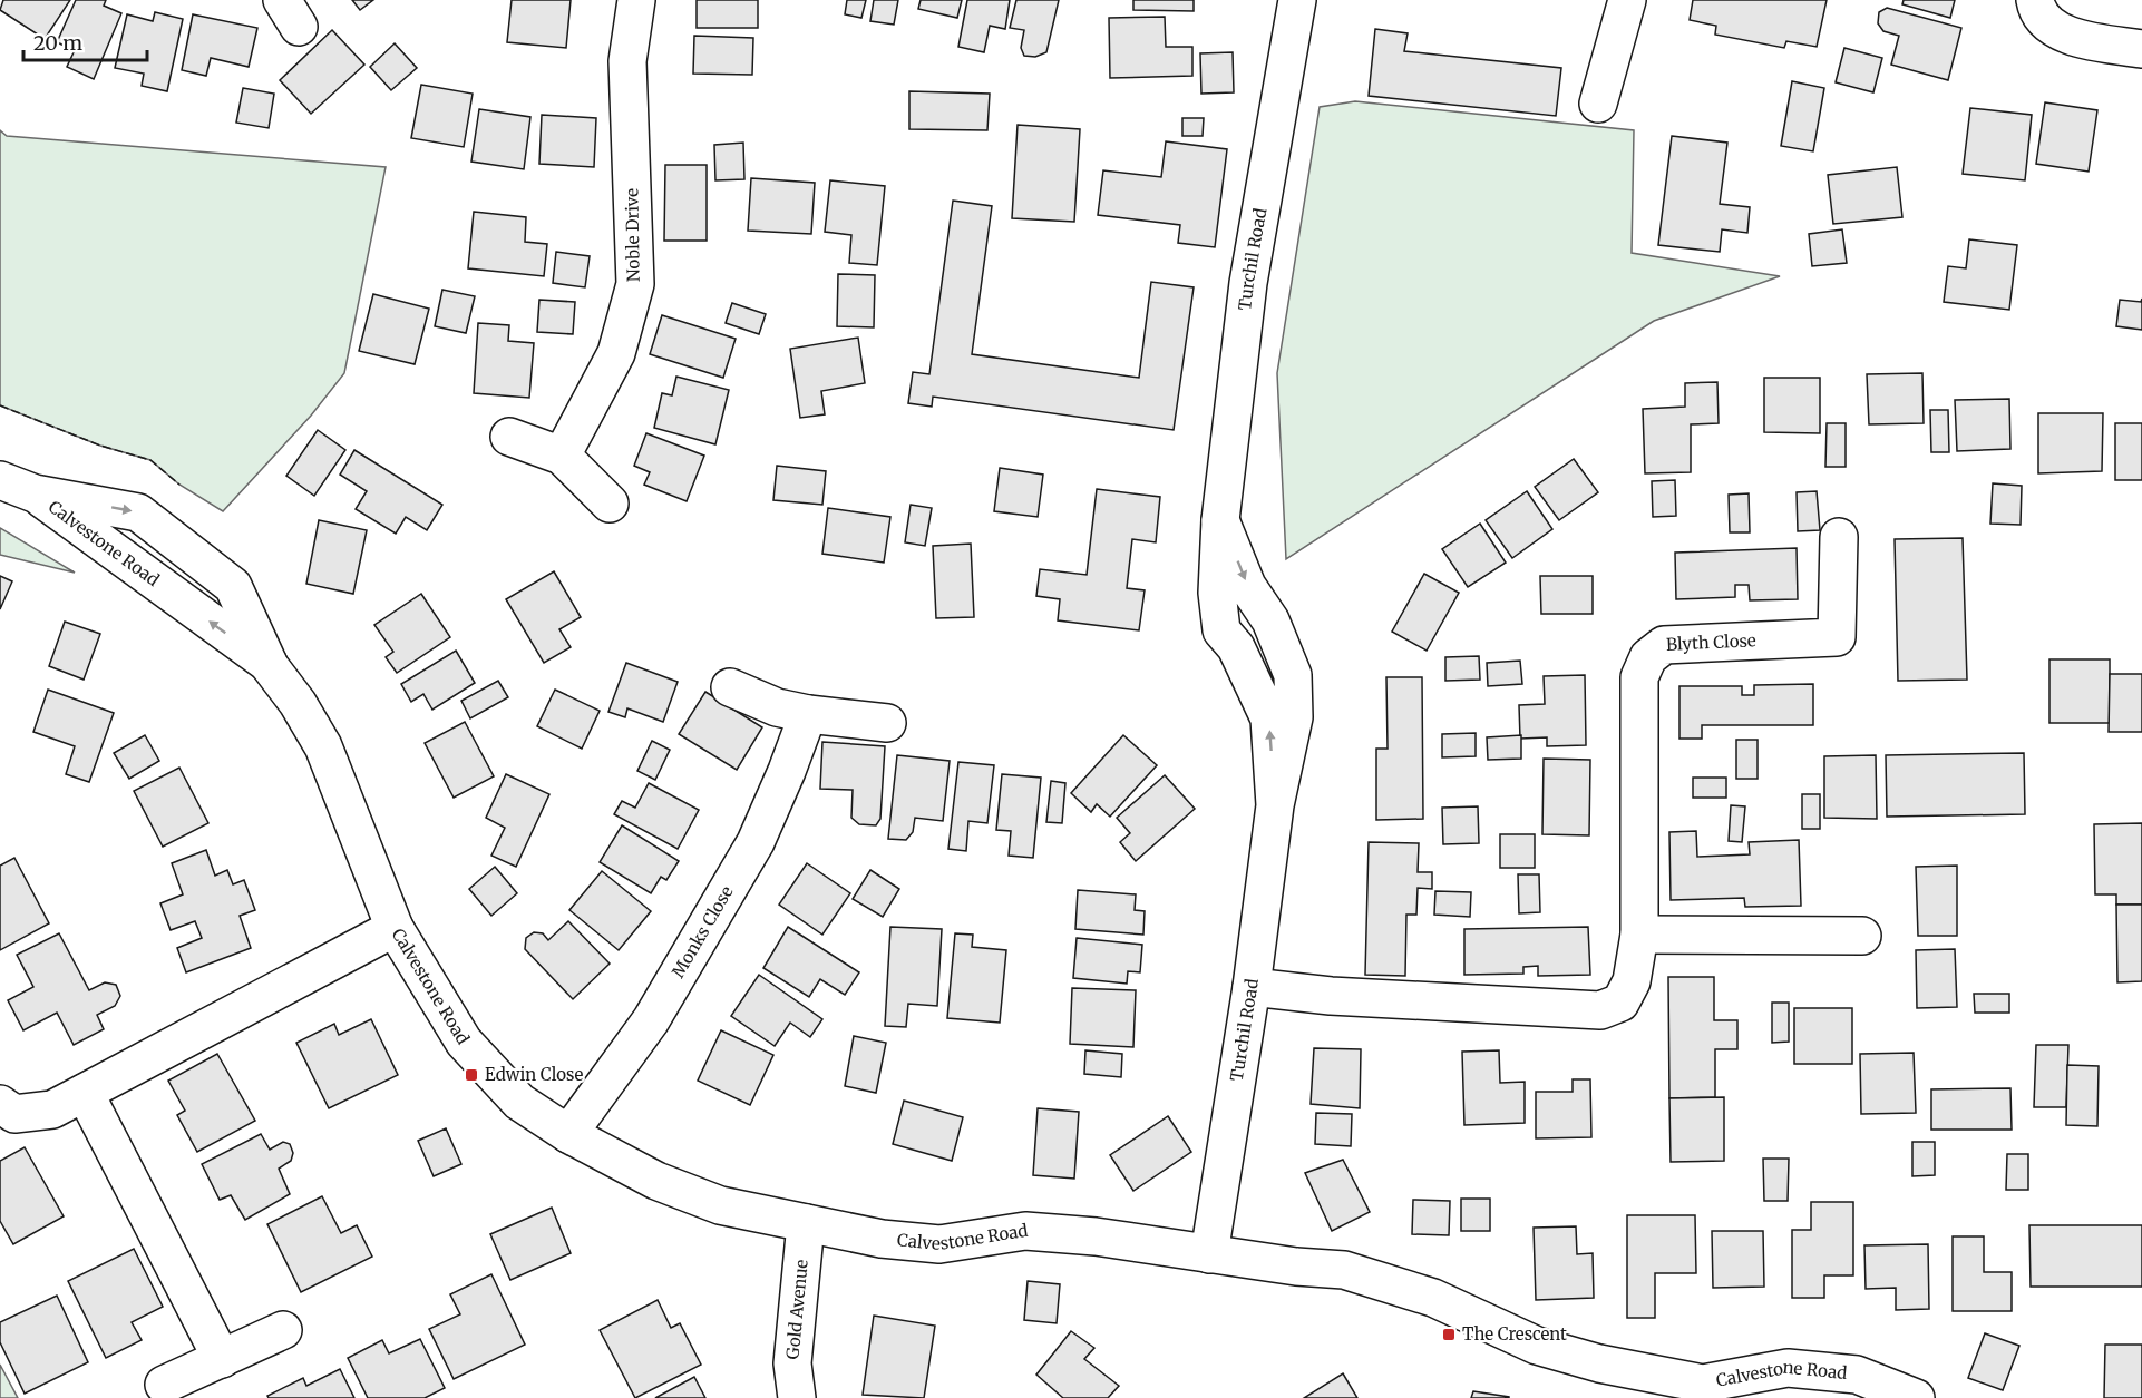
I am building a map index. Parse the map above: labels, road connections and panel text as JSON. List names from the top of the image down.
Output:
{
  "streets": {
    "street": [
      "Noble Drive",
      "Turchil Road",
      "Calvestone Road",
      "Blyth Close",
      "Monks Close",
      "Gold Avenue"
    ]
  },
  "crossings": [
    ["Turchil Road", "Calvestone Road"],
    ["Turchil Road", "Blyth Close"],
    ["Calvestone Road", "Monks Close"],
    ["Calvestone Road", "Gold Avenue"]
  ],
  "places": {
    "transit": ["Edwin Close", "The Crescent"]
  },
  "scale_bar": "20 m"
}
